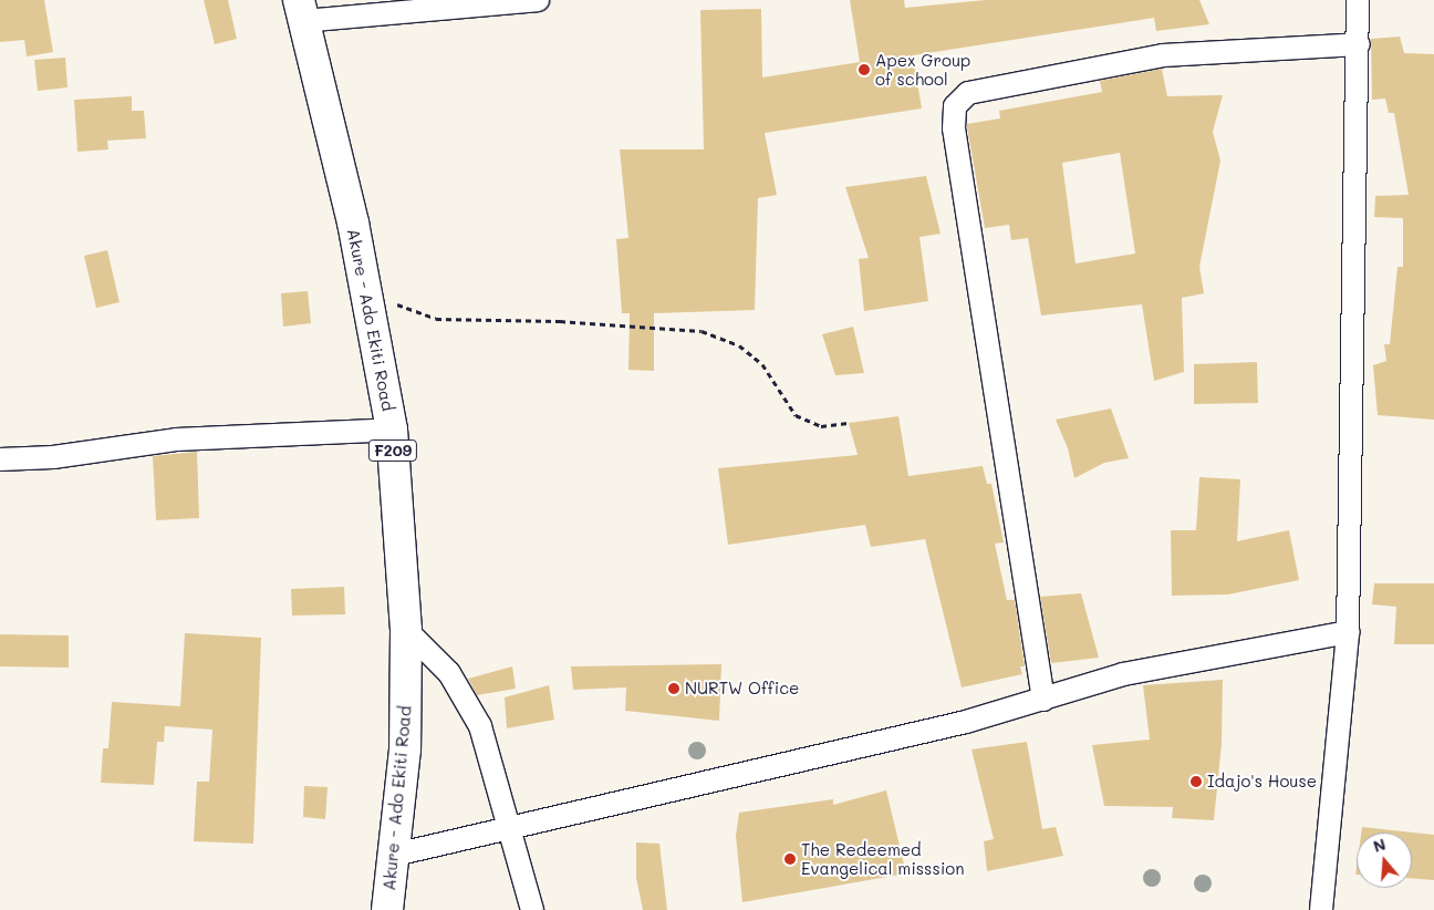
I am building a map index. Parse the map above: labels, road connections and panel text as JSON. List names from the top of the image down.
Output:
{
  "streets": {
    "main road": ["Akure - Ado Ekiti Road", "F209"]
  },
  "places": [
    "Apex Group of school",
    "NURTW Office",
    "Idajo's House",
    "The Redeemed Evangelical misssion"
  ],
  "north": "top"
}
